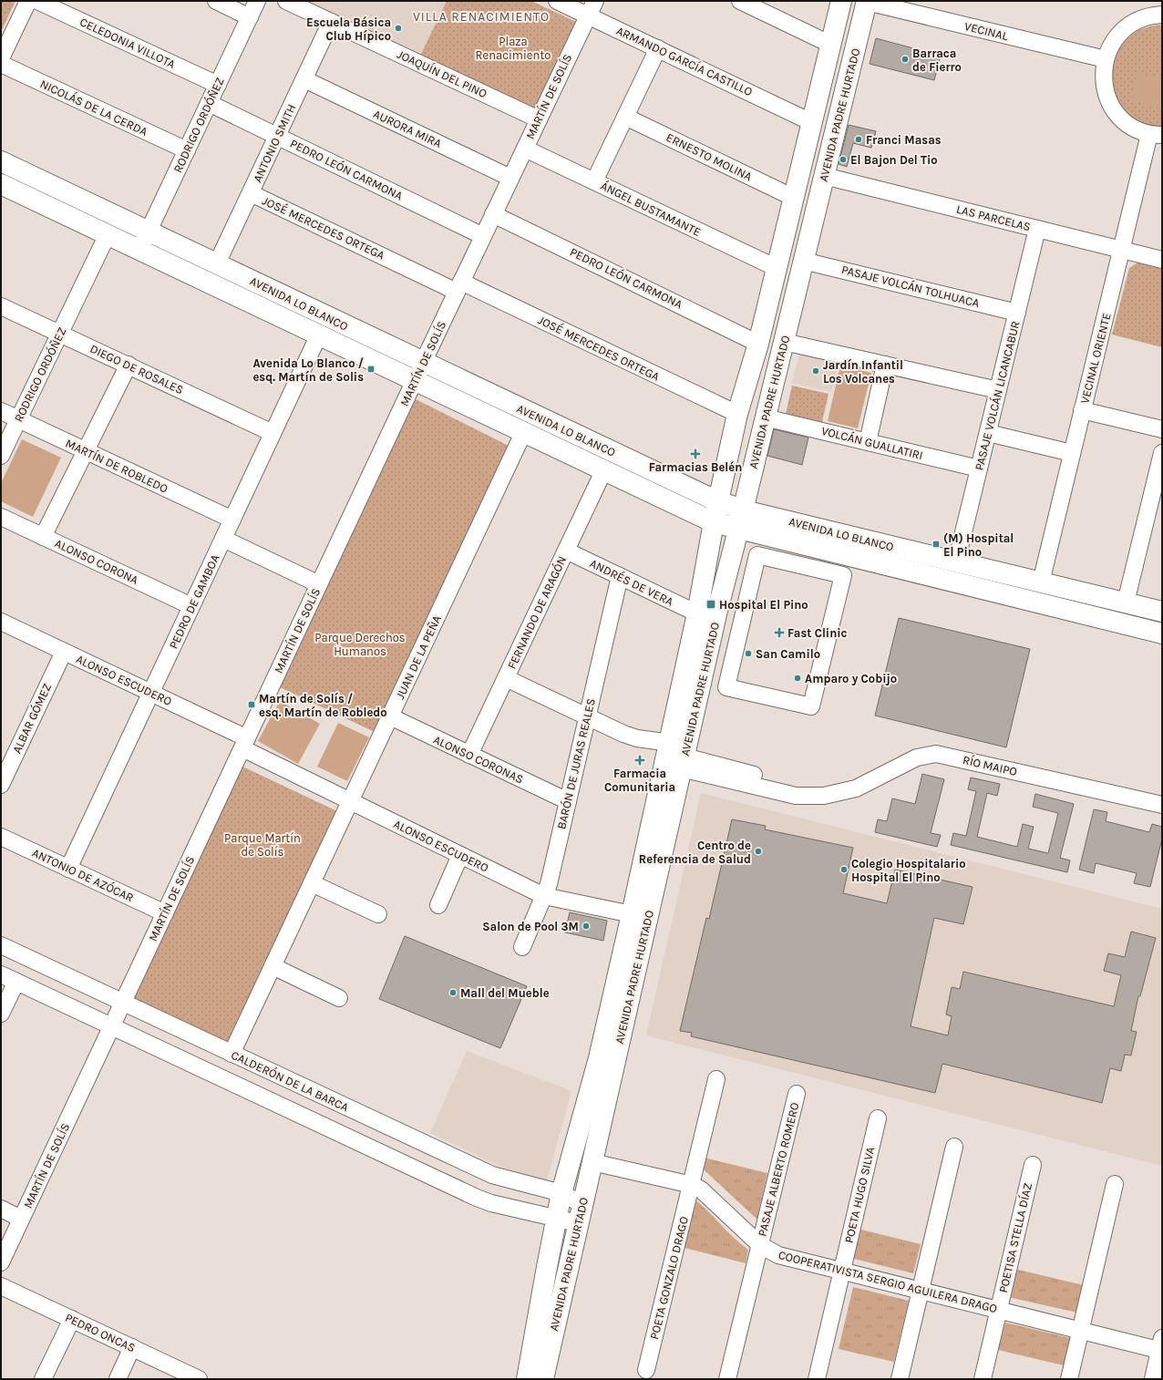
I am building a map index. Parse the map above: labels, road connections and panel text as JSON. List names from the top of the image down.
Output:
{
  "streets": {
    "main road": ["AVENIDA PADRE HURTADO", "AVENIDA LO BLANCO"],
    "street": [
      "VECINAL",
      "CELEDONIA VILLOTA",
      "ARMANDO GARCÍA CASTILLO",
      "JOAQUÍN DEL PINO",
      "MARTÍN DE SOLÍS",
      "NICOLÁS DE LA CERDA",
      "RODRIGO ORDÓÑEZ",
      "AURORA MIRA",
      "ANTONIO SMITH",
      "ERNESTO MOLINA",
      "PEDRO LEÓN CARMONA",
      "ÁNGEL BUSTAMANTE",
      "LAS PARCELAS",
      "JOSÉ MERCEDES ORTEGA",
      "PASAJE VOLCÁN TOLHUACA",
      "VECINAL ORIENTE",
      "DIEGO DE ROSALES",
      "PASAJE VOLCÁN LICANCABUR",
      "VOLCÁN GUALLATIRI",
      "MARTÍN DE ROBLEDO",
      "ALONSO CORONA",
      "ANDRÉS DE VERA",
      "PEDRO DE GAMBOA",
      "FERNANDO DE ARAGÓN",
      "JUAN DE LA PEÑA",
      "ALONSO ESCUDERO",
      "ALBAR GÓMEZ",
      "ALONSO CORONAS",
      "BARÓN DE JURAS REALES",
      "RÍO MAIPO",
      "ANTONIO DE AZÓCAR",
      "CALDERÓN DE LA BARCA",
      "PASAJE ALBERTO ROMERO",
      "POETA HUGO SILVA",
      "POETISA STELLA DÍAZ",
      "POETA GONZALO DRAGO",
      "COOPERATIVISTA SERGIO AGUILERA DRAGO",
      "PEDRO ONCAS"
    ]
  },
  "crossings": [
    ["VECINAL", "AVENIDA PADRE HURTADO"],
    ["VECINAL", "VECINAL ORIENTE"],
    ["CELEDONIA VILLOTA", "RODRIGO ORDÓÑEZ"],
    ["ARMANDO GARCÍA CASTILLO", "MARTÍN DE SOLÍS"],
    ["ARMANDO GARCÍA CASTILLO", "AVENIDA PADRE HURTADO"],
    ["JOAQUÍN DEL PINO", "MARTÍN DE SOLÍS"],
    ["JOAQUÍN DEL PINO", "ANTONIO SMITH"],
    ["MARTÍN DE SOLÍS", "AURORA MIRA"],
    ["MARTÍN DE SOLÍS", "PEDRO LEÓN CARMONA"],
    ["MARTÍN DE SOLÍS", "ÁNGEL BUSTAMANTE"],
    ["MARTÍN DE SOLÍS", "JOSÉ MERCEDES ORTEGA"],
    ["MARTÍN DE SOLÍS", "AVENIDA LO BLANCO"],
    ["MARTÍN DE SOLÍS", "ALONSO ESCUDERO"],
    ["MARTÍN DE SOLÍS", "ANTONIO DE AZÓCAR"],
    ["MARTÍN DE SOLÍS", "CALDERÓN DE LA BARCA"],
    ["NICOLÁS DE LA CERDA", "RODRIGO ORDÓÑEZ"],
    ["AVENIDA PADRE HURTADO", "ERNESTO MOLINA"],
    ["AVENIDA PADRE HURTADO", "PEDRO LEÓN CARMONA"],
    ["AVENIDA PADRE HURTADO", "ÁNGEL BUSTAMANTE"],
    ["AVENIDA PADRE HURTADO", "LAS PARCELAS"],
    ["AVENIDA PADRE HURTADO", "JOSÉ MERCEDES ORTEGA"],
    ["AVENIDA PADRE HURTADO", "PASAJE VOLCÁN TOLHUACA"],
    ["AVENIDA PADRE HURTADO", "AVENIDA LO BLANCO"],
    ["AVENIDA PADRE HURTADO", "VOLCÁN GUALLATIRI"],
    ["AVENIDA PADRE HURTADO", "ANDRÉS DE VERA"],
    ["AVENIDA PADRE HURTADO", "ALONSO ESCUDERO"],
    ["AVENIDA PADRE HURTADO", "RÍO MAIPO"],
    ["AVENIDA PADRE HURTADO", "CALDERÓN DE LA BARCA"],
    ["AVENIDA PADRE HURTADO", "COOPERATIVISTA SERGIO AGUILERA DRAGO"],
    ["RODRIGO ORDÓÑEZ", "PEDRO LEÓN CARMONA"],
    ["RODRIGO ORDÓÑEZ", "AVENIDA LO BLANCO"],
    ["RODRIGO ORDÓÑEZ", "DIEGO DE ROSALES"],
    ["RODRIGO ORDÓÑEZ", "MARTÍN DE ROBLEDO"],
    ["AURORA MIRA", "ANTONIO SMITH"],
    ["ANTONIO SMITH", "PEDRO LEÓN CARMONA"],
    ["ANTONIO SMITH", "JOSÉ MERCEDES ORTEGA"],
    ["ANTONIO SMITH", "AVENIDA LO BLANCO"],
    ["LAS PARCELAS", "VECINAL ORIENTE"],
    ["LAS PARCELAS", "PASAJE VOLCÁN LICANCABUR"],
    ["PASAJE VOLCÁN TOLHUACA", "PASAJE VOLCÁN LICANCABUR"],
    ["AVENIDA LO BLANCO", "VECINAL ORIENTE"],
    ["AVENIDA LO BLANCO", "PASAJE VOLCÁN LICANCABUR"],
    ["AVENIDA LO BLANCO", "PEDRO DE GAMBOA"],
    ["AVENIDA LO BLANCO", "FERNANDO DE ARAGÓN"],
    ["AVENIDA LO BLANCO", "JUAN DE LA PEÑA"],
    ["DIEGO DE ROSALES", "PEDRO DE GAMBOA"],
    ["PASAJE VOLCÁN LICANCABUR", "VOLCÁN GUALLATIRI"],
    ["MARTÍN DE ROBLEDO", "PEDRO DE GAMBOA"],
    ["ALONSO CORONA", "PEDRO DE GAMBOA"],
    ["ANDRÉS DE VERA", "FERNANDO DE ARAGÓN"],
    ["ANDRÉS DE VERA", "BARÓN DE JURAS REALES"],
    ["PEDRO DE GAMBOA", "ALONSO ESCUDERO"],
    ["PEDRO DE GAMBOA", "ANTONIO DE AZÓCAR"],
    ["FERNANDO DE ARAGÓN", "ALONSO CORONAS"],
    ["JUAN DE LA PEÑA", "ALONSO ESCUDERO"],
    ["JUAN DE LA PEÑA", "ALONSO CORONAS"],
    ["JUAN DE LA PEÑA", "CALDERÓN DE LA BARCA"],
    ["ALONSO ESCUDERO", "ALBAR GÓMEZ"],
    ["ALONSO ESCUDERO", "BARÓN DE JURAS REALES"],
    ["ALONSO CORONAS", "BARÓN DE JURAS REALES"],
    ["PASAJE ALBERTO ROMERO", "COOPERATIVISTA SERGIO AGUILERA DRAGO"],
    ["POETA HUGO SILVA", "COOPERATIVISTA SERGIO AGUILERA DRAGO"],
    ["POETISA STELLA DÍAZ", "COOPERATIVISTA SERGIO AGUILERA DRAGO"],
    ["POETA GONZALO DRAGO", "COOPERATIVISTA SERGIO AGUILERA DRAGO"]
  ],
  "districts": ["VILLA RENACIMIENTO"],
  "parks": ["Plaza Renacimiento", "Parque Derechos Humanos", "Parque Martín de Solís"],
  "places": {
    "other": [
      "Escuela Básica Club Hípico",
      "Barraca de Fierro",
      "Franci Masas",
      "El Bajon Del Tio",
      "Jardín Infantil Los Volcanes",
      "San Camilo",
      "Amparo y Cobijo",
      "Centro de Referencia de Salud",
      "Colegio Hospitalario Hospital El Pino",
      "Salon de Pool 3M",
      "Mall del Mueble"
    ],
    "transit": [
      "Avenida Lo Blanco / esq. Martín de Solis",
      "(M) Hospital El Pino",
      "Hospital El Pino",
      "Martín de Solís / esq. Martín de Robledo"
    ],
    "health": ["Farmacias Belén", "Fast Clinic", "Farmacia Comunitaria"]
  }
}
